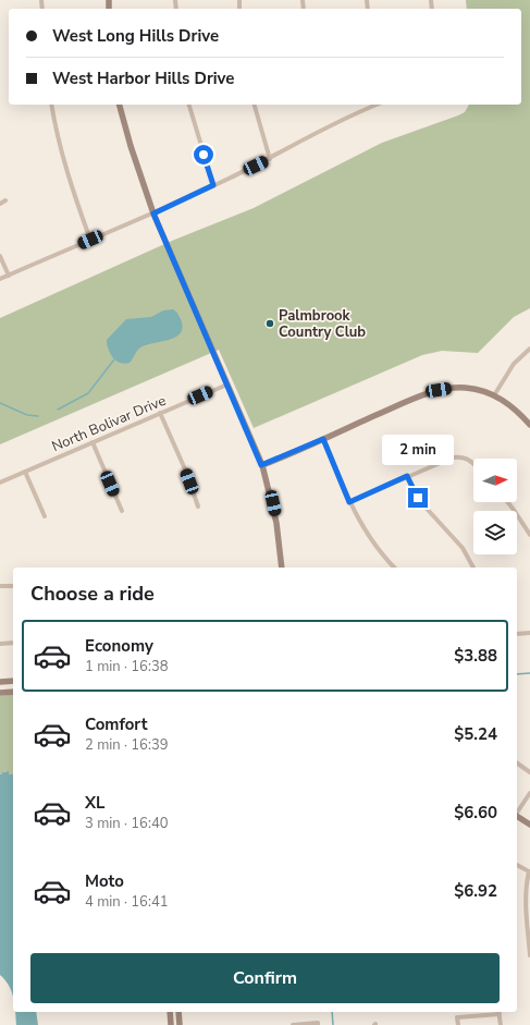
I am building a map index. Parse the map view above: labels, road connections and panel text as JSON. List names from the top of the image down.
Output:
{
  "streets": {
    "street": ["North Bolivar Drive"]
  },
  "places": ["Palmbrook Country Club"],
  "north": "right",
  "page": {
    "banner": ["West Long Hills Drive", "West Harbor Hills Drive"],
    "bubble": "2 min",
    "heading": "Choose a ride",
    "list": [
      {
        "name": "Economy",
        "note": "1 min · 16:38",
        "value": "$3.88"
      },
      {
        "name": "Comfort",
        "note": "2 min · 16:39",
        "value": "$5.24"
      },
      {
        "name": "XL",
        "note": "3 min · 16:40",
        "value": "$6.60"
      },
      {
        "name": "Moto",
        "note": "4 min · 16:41",
        "value": "$6.92"
      }
    ],
    "buttons": "Confirm"
  }
}
